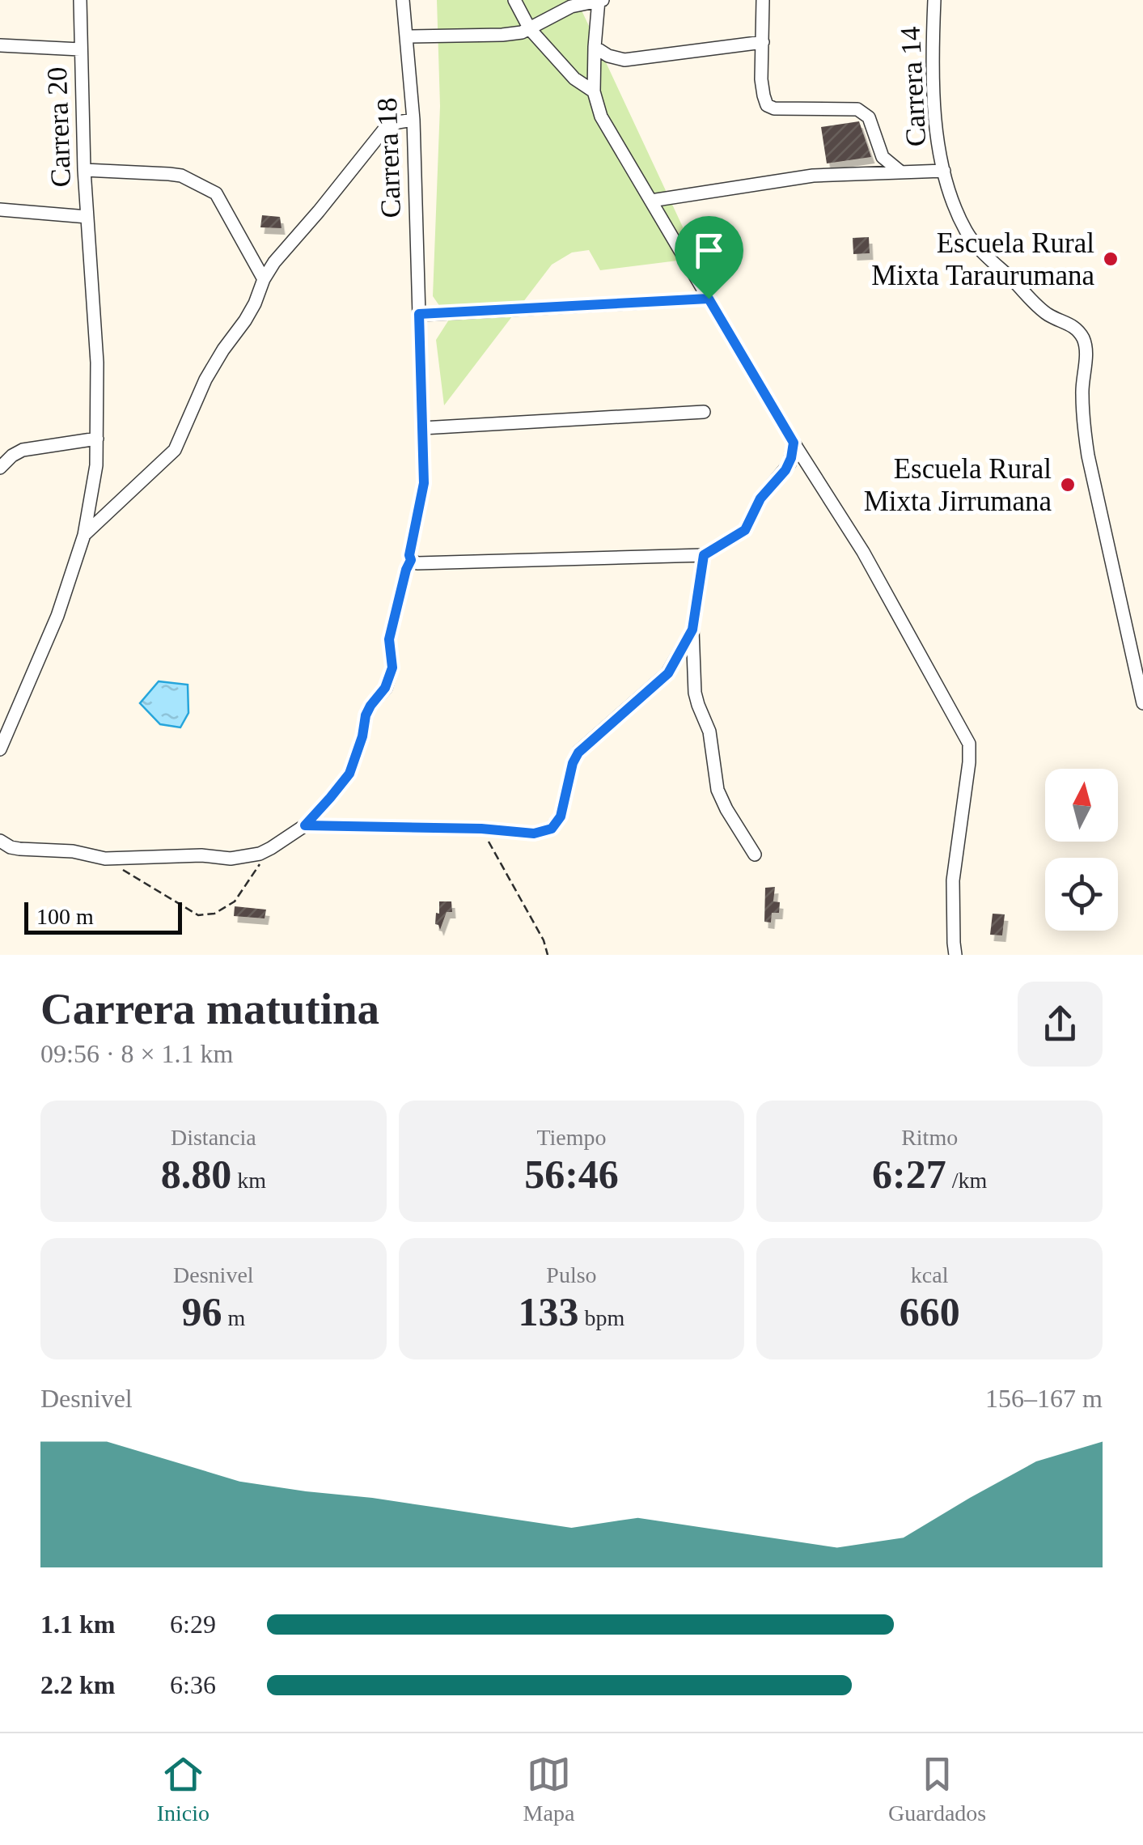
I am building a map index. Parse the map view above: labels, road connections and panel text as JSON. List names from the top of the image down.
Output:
{
  "streets": {
    "street": ["Carrera 14", "Carrera 20", "Carrera 18"]
  },
  "places": ["Escuela Rural Mixta Taraurumana", "Escuela Rural Mixta Jirrumana"],
  "scale_bar": "100 m",
  "north": "top",
  "page": {
    "scale": "100 m",
    "heading": ["Carrera matutina", "09:56 · 8 × 1.1 km"],
    "stats": [
      ["Distancia", "8.80 km"],
      ["Tiempo", "56:46"],
      ["Ritmo", "6:27 /km"],
      ["Desnivel", "96 m"],
      ["Pulso", "133 bpm"],
      ["kcal", "660"]
    ],
    "chart": ["Desnivel", "156–167 m"],
    "list": [
      {
        "name": "1.1 km",
        "note": "6:29"
      },
      {
        "name": "2.2 km",
        "note": "6:36"
      }
    ],
    "tabs": ["Inicio", "Mapa", "Guardados"]
  }
}
